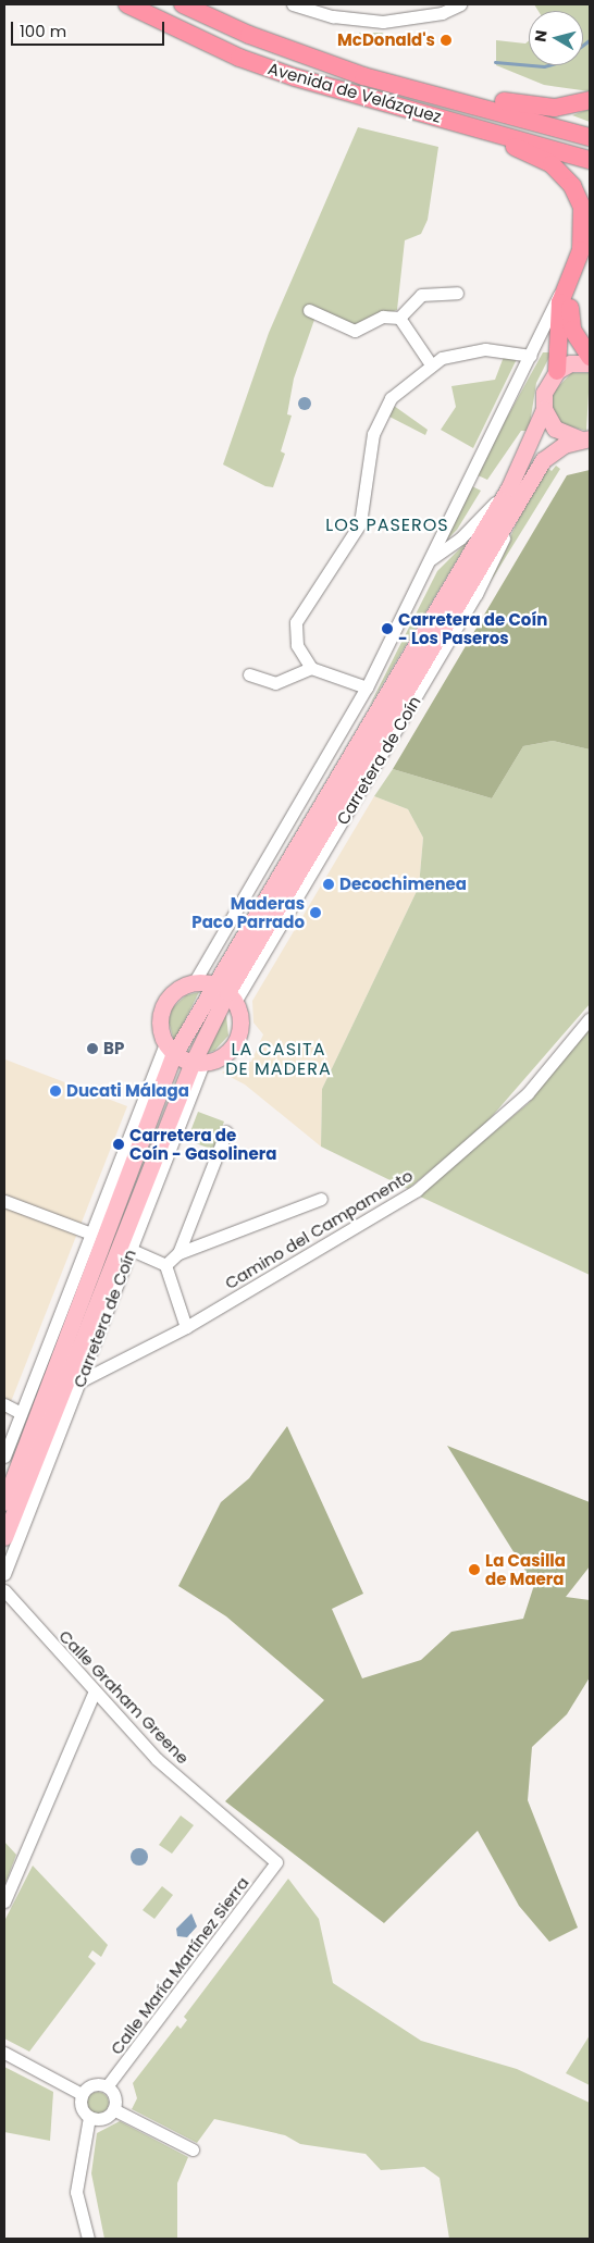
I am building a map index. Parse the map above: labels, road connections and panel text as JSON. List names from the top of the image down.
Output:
{
  "streets": {
    "highway": ["Avenida de Velázquez"],
    "main road": ["Carretera de Coín"],
    "street": ["Camino del Campamento", "Calle Graham Greene", "Calle María Martínez Sierra"]
  },
  "crossings": [
    ["Carretera de Coín", "Camino del Campamento"],
    ["Calle Graham Greene", "Calle María Martínez Sierra"]
  ],
  "districts": ["LOS PASEROS", "LA CASITA DE MADERA"],
  "places": [
    "McDonald's",
    "Carretera de Coín - Los Paseros",
    "Decochimenea",
    "Maderas Paco Parrado",
    "BP",
    "Ducati Málaga",
    "Carretera de Coín - Gasolinera",
    "La Casilla de Maera"
  ],
  "scale_bar": "100 m",
  "north": "left"
}
